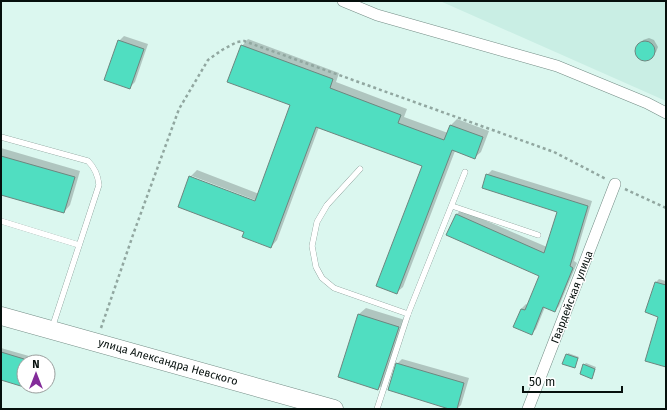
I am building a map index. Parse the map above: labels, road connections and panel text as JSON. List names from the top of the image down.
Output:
{
  "streets": {
    "main road": ["улица Александра Невского"],
    "street": ["Гвардейская улица"]
  },
  "scale_bar": "50 m",
  "north": "top"
}
